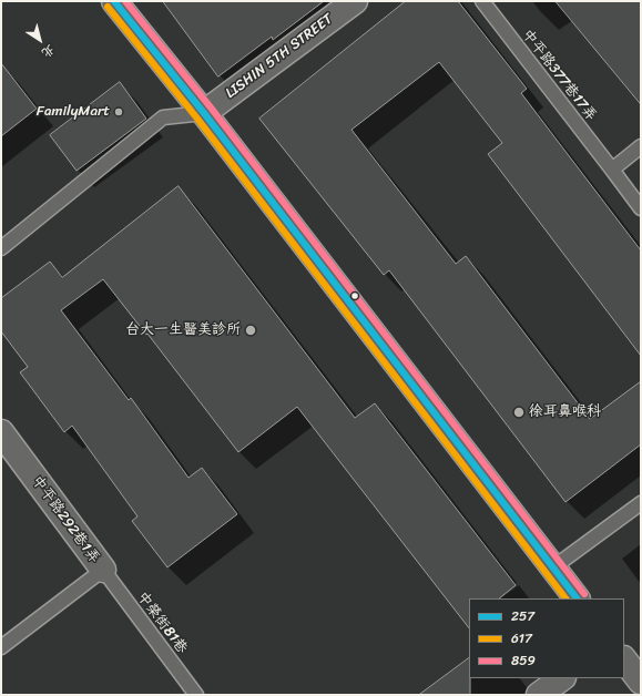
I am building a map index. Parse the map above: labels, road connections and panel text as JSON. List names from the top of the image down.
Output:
{
  "streets": {
    "street": ["LISHIN 5TH STREET", "中平路292巷1弄"],
    "lane": ["中平路377巷17弄", "中榮街81巷"]
  },
  "crossings": [
    ["中平路292巷1弄", "中榮街81巷"]
  ],
  "places": ["FamilyMart", "台大一生醫美診所", "徐耳鼻喉科"],
  "lines": ["transit line 257", "transit line 859", "transit line 617"],
  "legend": ["257", "617", "859"],
  "north": "bottom right"
}
